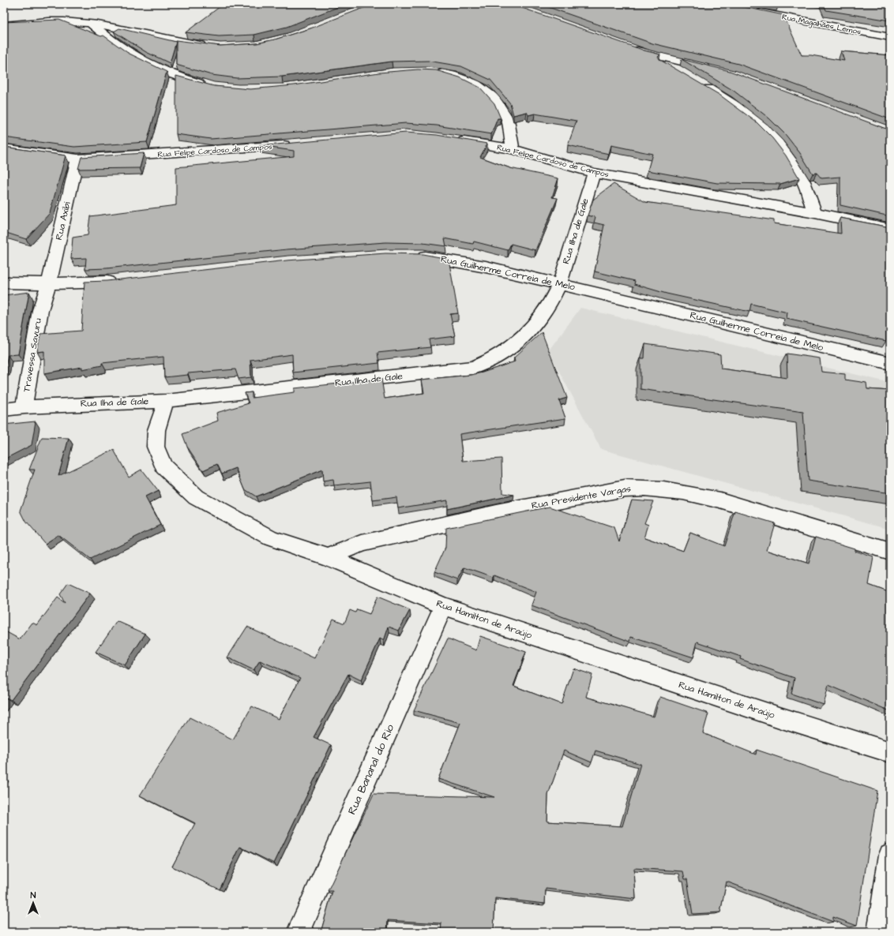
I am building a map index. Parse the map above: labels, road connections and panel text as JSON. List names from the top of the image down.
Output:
{
  "streets": {
    "street": [
      "Rua Magalhães Lemos",
      "Rua Felipe Cardoso de Campos",
      "Rua Axibi",
      "Rua Ilha de Gale",
      "Rua Guilherme Correia de Melo",
      "Travessa Savuru",
      "Rua Presidente Vargas",
      "Rua Hamilton de Araújo",
      "Rua Bananal do Rio"
    ]
  },
  "crossings": [
    ["Rua Felipe Cardoso de Campos", "Rua Axibi"],
    ["Rua Felipe Cardoso de Campos", "Rua Ilha de Gale"],
    ["Rua Axibi", "Travessa Savuru"],
    ["Rua Ilha de Gale", "Rua Guilherme Correia de Melo"],
    ["Rua Ilha de Gale", "Travessa Savuru"],
    ["Rua Ilha de Gale", "Rua Hamilton de Araújo"],
    ["Rua Presidente Vargas", "Rua Hamilton de Araújo"],
    ["Rua Hamilton de Araújo", "Rua Bananal do Rio"]
  ],
  "north": "top"
}
